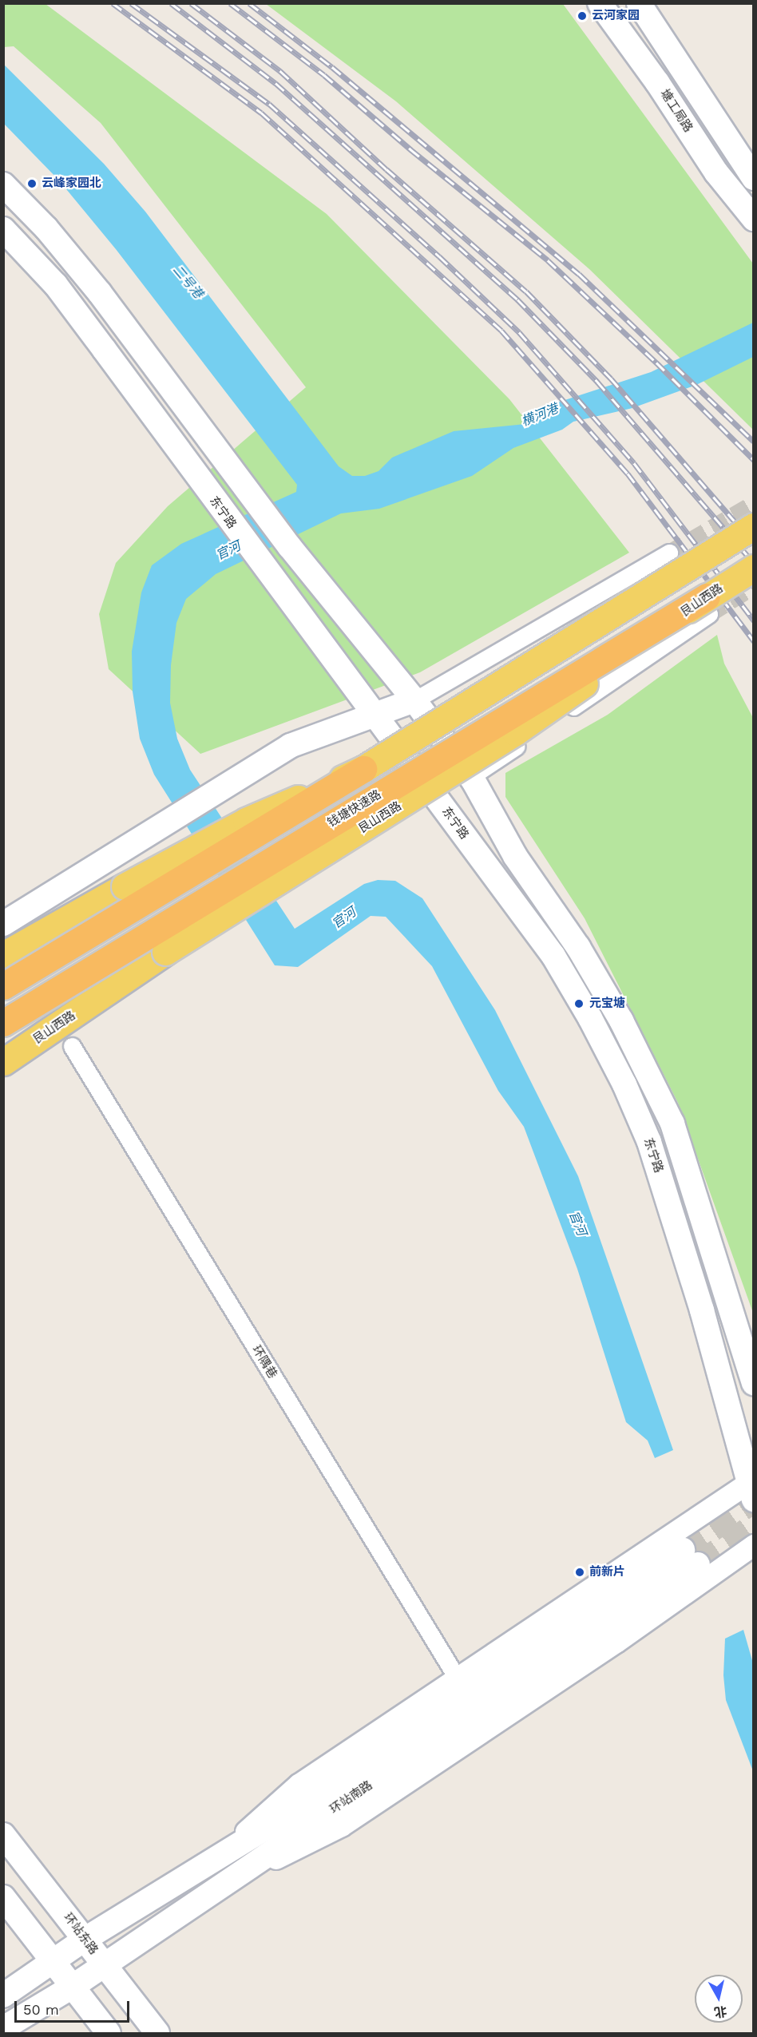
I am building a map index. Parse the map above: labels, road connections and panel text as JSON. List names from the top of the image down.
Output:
{
  "streets": {
    "highway": ["钱塘快速路"],
    "main road": [
      "塘工局路",
      "东宁路",
      "艮山西路",
      "环站南路",
      "环站东路"
    ],
    "street": ["环隅巷"]
  },
  "crossings": [
    ["艮山西路", "钱塘快速路"],
    ["环站南路", "环站东路"]
  ],
  "water": ["二号港", "横河港", "官河"],
  "places": [
    "云河家园",
    "云峰家园北",
    "元宝塘",
    "前新片"
  ],
  "scale_bar": "50 m",
  "north": "bottom"
}
